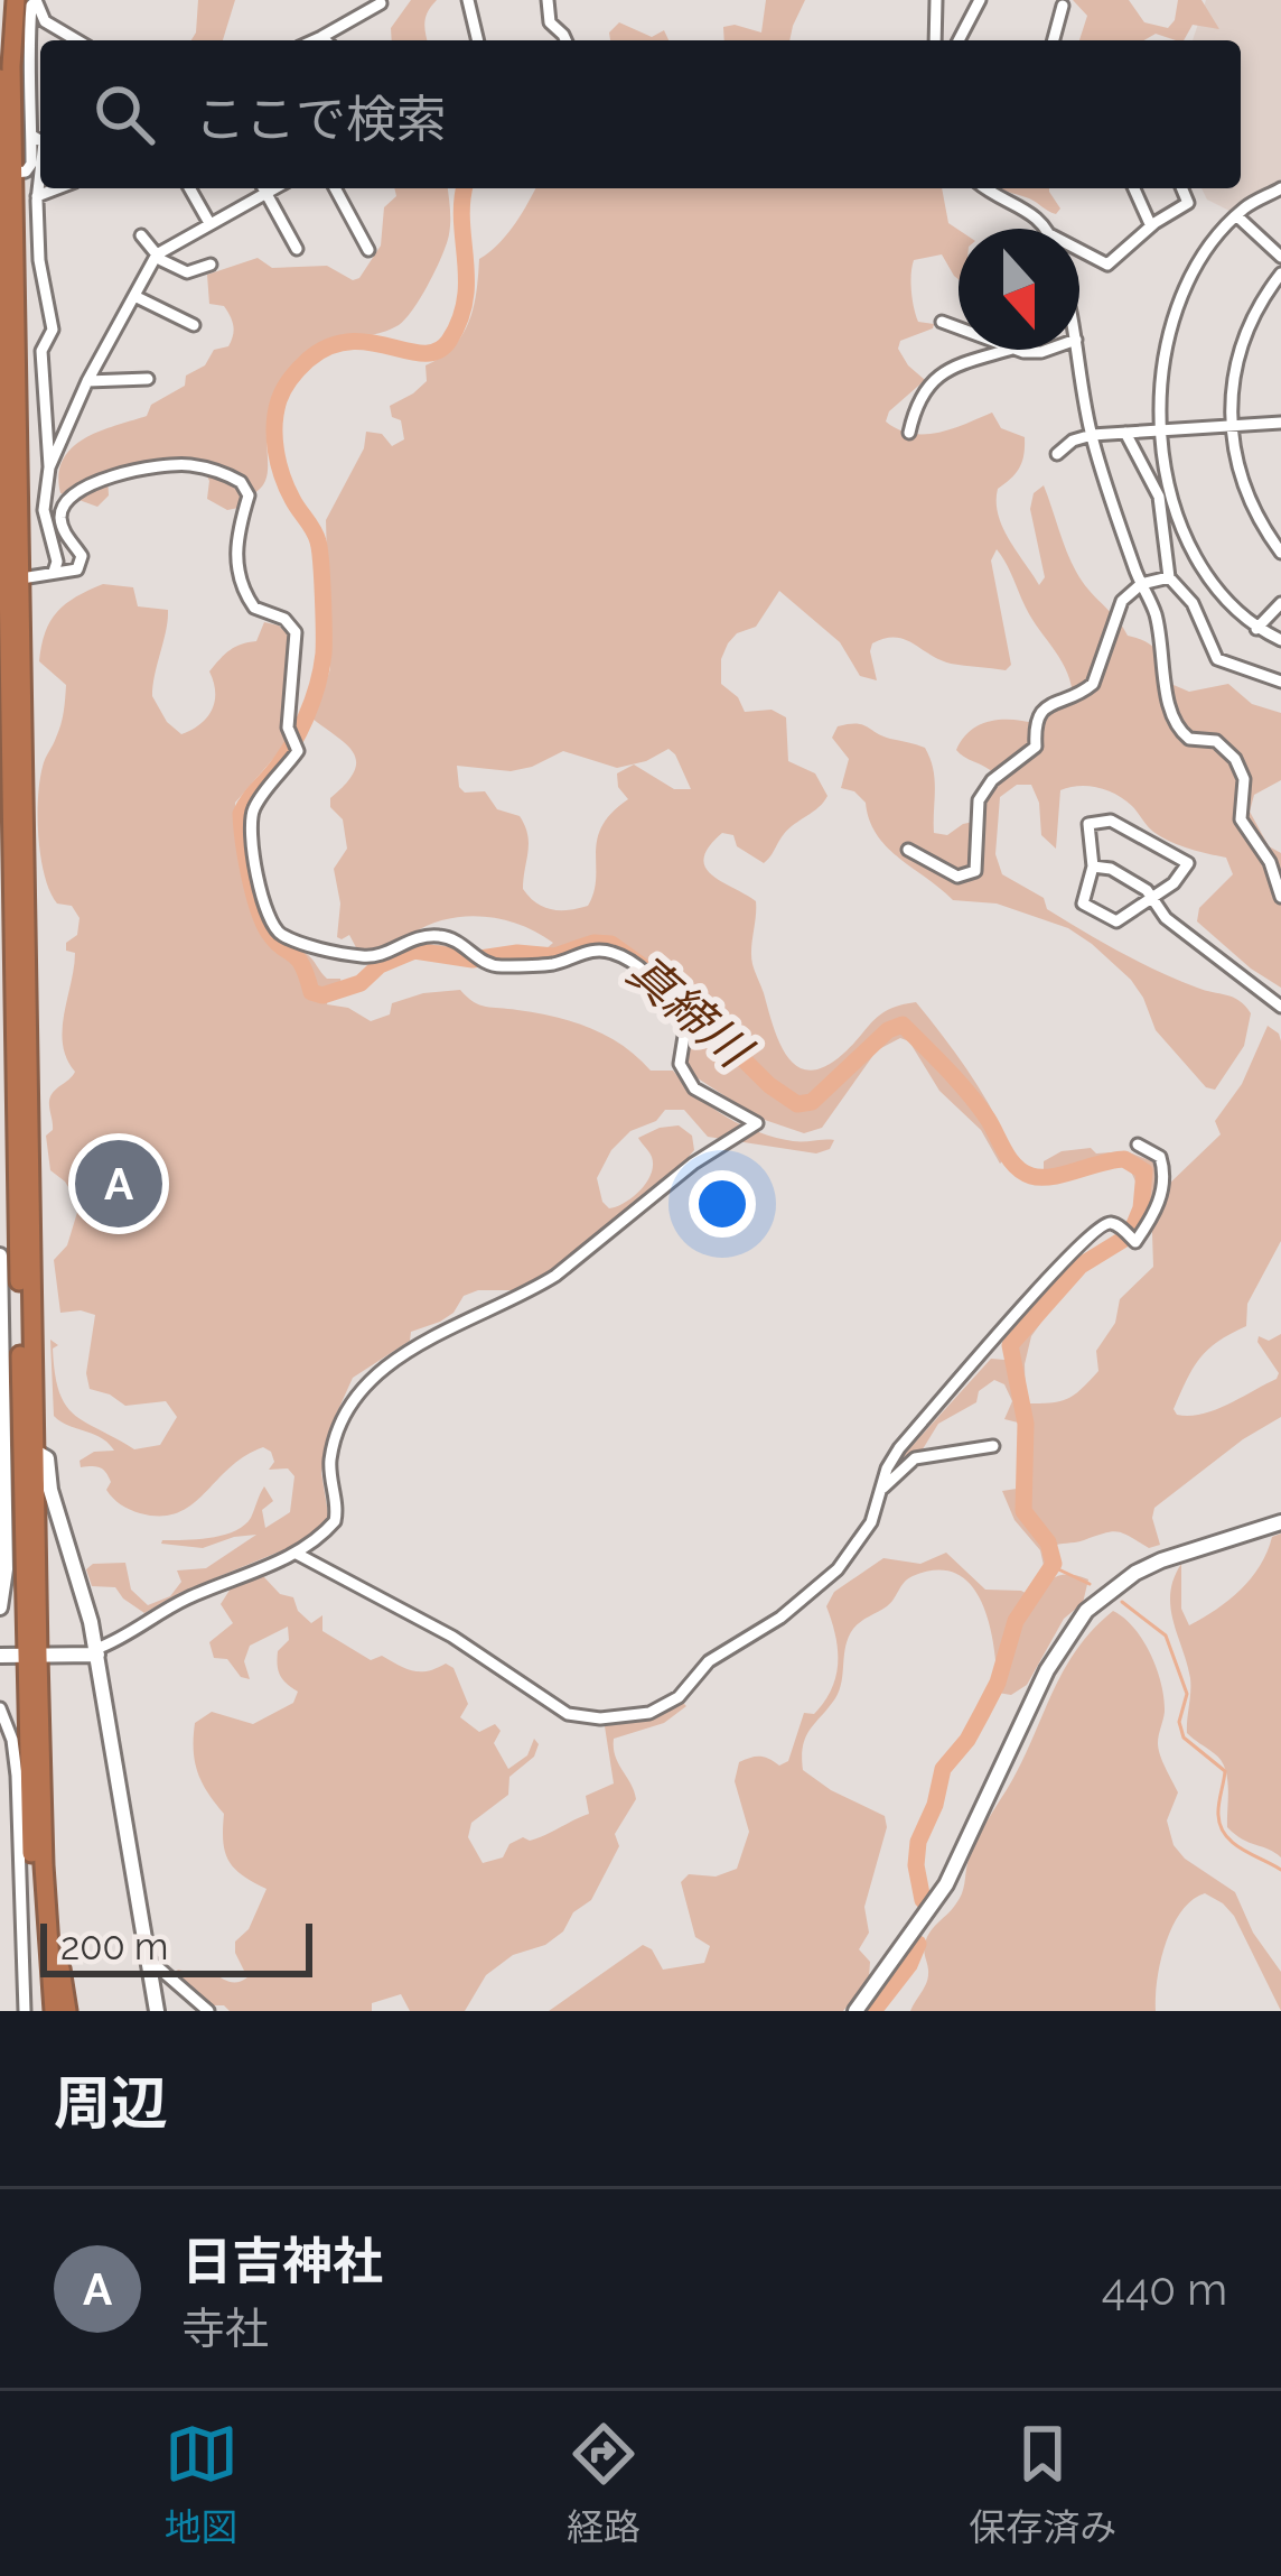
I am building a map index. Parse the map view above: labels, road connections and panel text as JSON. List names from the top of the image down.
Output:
{
  "water": ["真締川"],
  "scale_bar": "200 m",
  "north": "bottom",
  "page": {
    "search": "ここで検索",
    "pins": "A",
    "scale": "200 m",
    "heading": "周辺",
    "list": [
      {
        "mark": "A",
        "name": "日吉神社",
        "note": "寺社",
        "value": "440 m"
      }
    ],
    "nav": ["地図", "経路", "保存済み"]
  }
}
